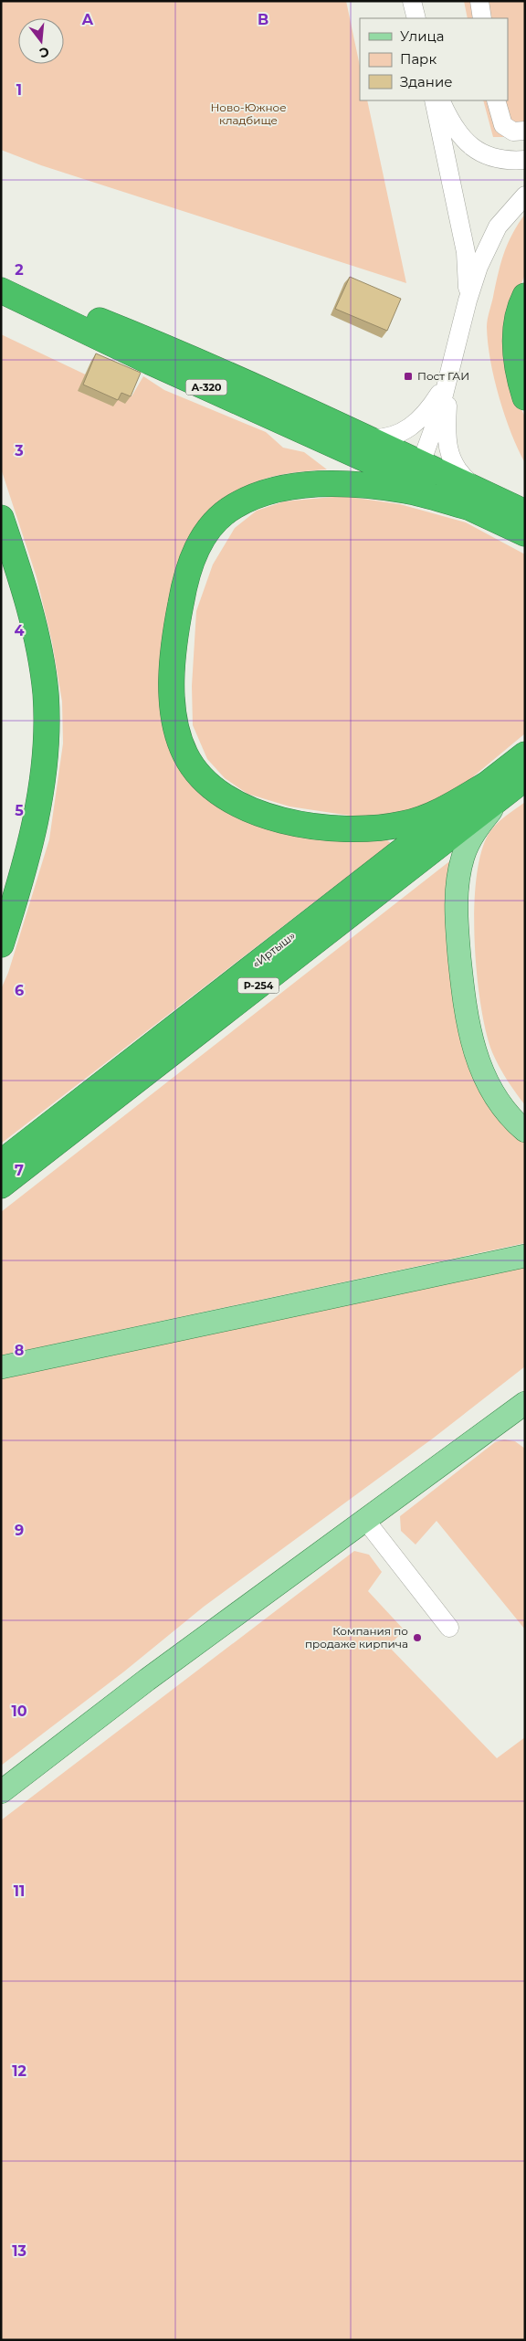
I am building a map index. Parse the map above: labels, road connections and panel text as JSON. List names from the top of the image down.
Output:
{
  "streets": {
    "highway": ["А-320", "«Иртыш»", "Р-254"]
  },
  "parks": ["Ново-Южное кладбище"],
  "places": {
    "transit": ["Пост ГАИ"],
    "other": ["Компания по продаже кирпича"]
  },
  "legend": ["Улица", "Парк", "Здание"],
  "north": "bottom",
  "grid": {
    "columns": ["A", "B"],
    "rows": [
      "1",
      "2",
      "3",
      "4",
      "5",
      "6",
      "7",
      "8",
      "9",
      "10",
      "11",
      "12",
      "13"
    ]
  }
}
